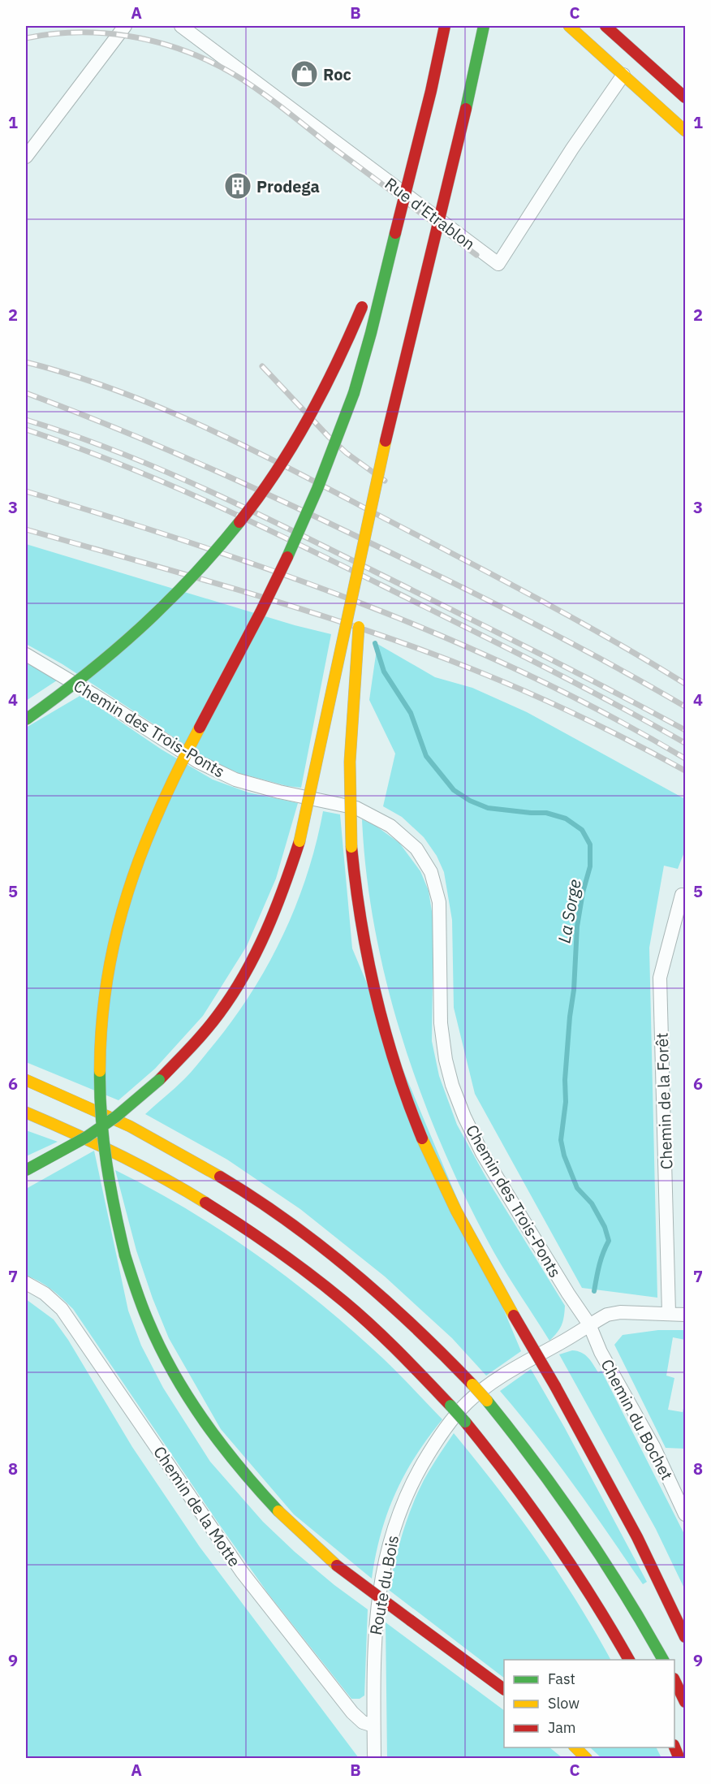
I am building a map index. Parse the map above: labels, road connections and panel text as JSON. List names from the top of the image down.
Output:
{
  "streets": {
    "street": [
      "Rue d'Etrablon",
      "Chemin des Trois-Ponts",
      "Chemin de la Forêt",
      "Chemin du Bochet",
      "Chemin de la Motte",
      "Route du Bois"
    ]
  },
  "crossings": [
    ["Chemin des Trois-Ponts", "Chemin du Bochet"],
    ["Chemin des Trois-Ponts", "Route du Bois"],
    ["Chemin du Bochet", "Route du Bois"],
    ["Chemin de la Motte", "Route du Bois"]
  ],
  "water": ["La Sorge"],
  "places": {
    "shop": ["Roc"],
    "building": ["Prodega"]
  },
  "legend": ["Fast", "Slow", "Jam"],
  "grid": {
    "columns": ["A", "B", "C"],
    "rows": [
      "1",
      "2",
      "3",
      "4",
      "5",
      "6",
      "7",
      "8",
      "9"
    ]
  }
}
